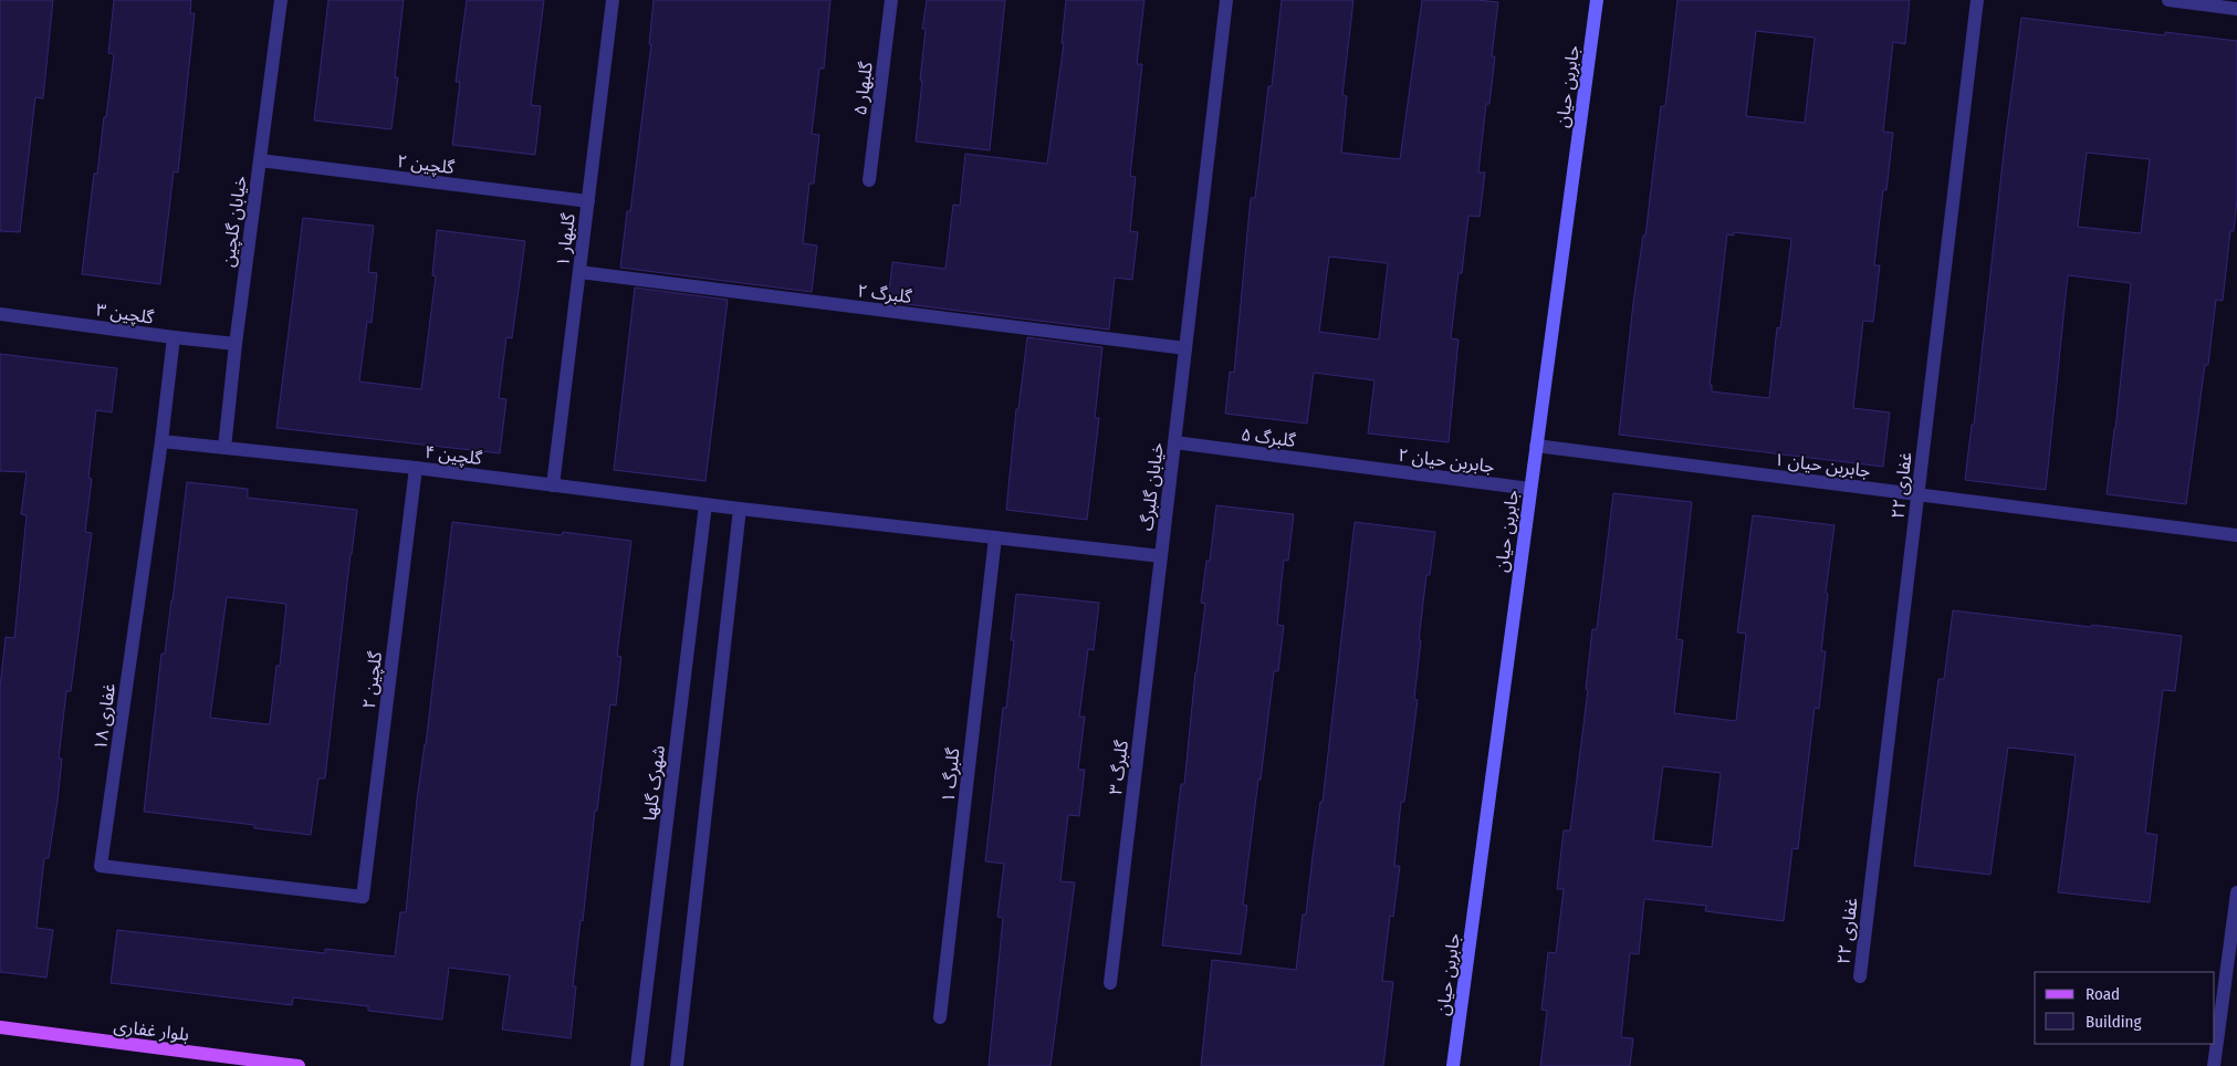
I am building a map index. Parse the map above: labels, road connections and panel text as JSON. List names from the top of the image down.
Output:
{
  "streets": {
    "main road": ["بلوار غفاری"],
    "street": [
      "جابربن حیان",
      "گلبهار ۵",
      "گلچین ۲",
      "خیابان گلچین",
      "گلبهار ۱",
      "گلبرگ ۲",
      "گلچین ۳",
      "گلبرگ ۵",
      "گلچین ۴",
      "جابربن حیان ۲",
      "جابربن حیان ۱",
      "غفاری ۲۲",
      "خیابان گلبرگ",
      "غفاری ۱۸",
      "گلبرگ ۳",
      "گلبرگ ۱",
      "شهرک گلها"
    ]
  },
  "crossings": [
    ["جابربن حیان", "جابربن حیان ۲"],
    ["جابربن حیان", "جابربن حیان ۱"],
    ["گلچین ۲", "خیابان گلچین"],
    ["گلچین ۲", "گلبهار ۱"],
    ["گلچین ۲", "گلچین ۴"],
    ["گلچین ۲", "غفاری ۱۸"],
    ["خیابان گلچین", "گلچین ۳"],
    ["خیابان گلچین", "گلچین ۴"],
    ["گلبهار ۱", "گلبرگ ۲"],
    ["گلبهار ۱", "گلچین ۴"],
    ["گلبرگ ۲", "خیابان گلبرگ"],
    ["گلبرگ ۵", "جابربن حیان ۲"],
    ["گلبرگ ۵", "خیابان گلبرگ"],
    ["گلچین ۴", "خیابان گلبرگ"],
    ["گلچین ۴", "غفاری ۱۸"],
    ["گلچین ۴", "شهرک گلها"],
    ["جابربن حیان ۱", "غفاری ۲۲"],
    ["خیابان گلبرگ", "گلبرگ ۳"],
    ["خیابان گلبرگ", "گلبرگ ۱"]
  ],
  "legend": ["Road", "Building"]
}
